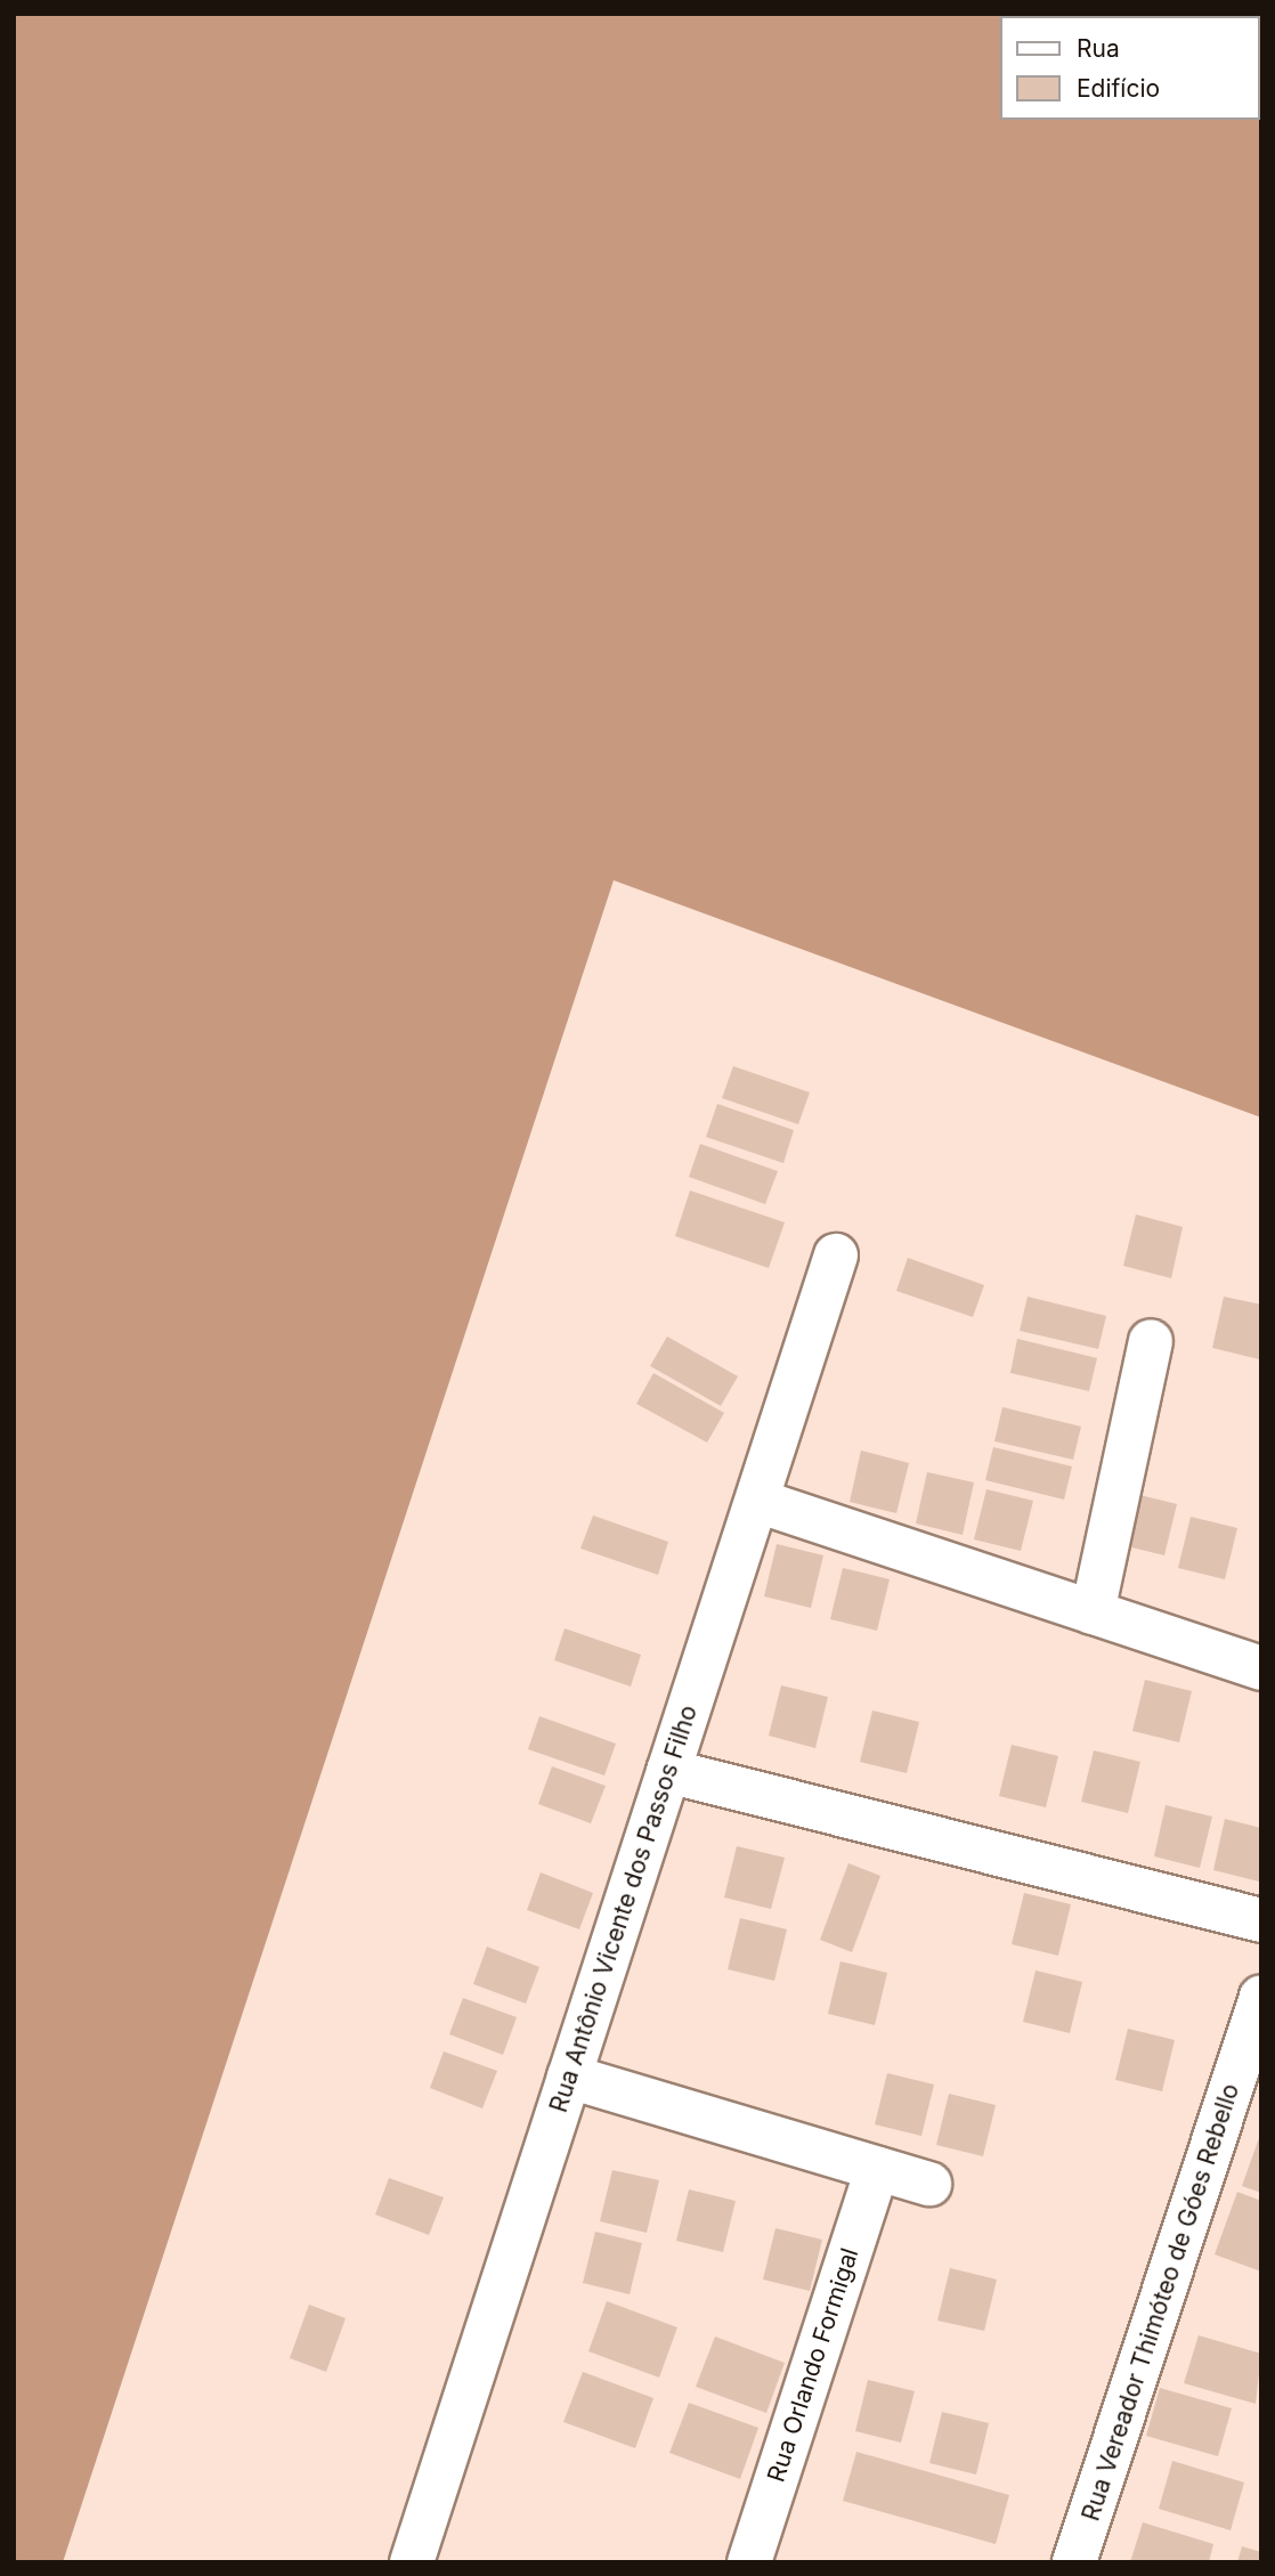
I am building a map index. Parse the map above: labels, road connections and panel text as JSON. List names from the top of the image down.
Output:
{
  "streets": {
    "street": ["Rua Antônio Vicente dos Passos Filho", "Rua Vereador Thimóteo de Góes Rebello", "Rua Orlando Formigal"]
  },
  "legend": ["Rua", "Edifício"]
}
